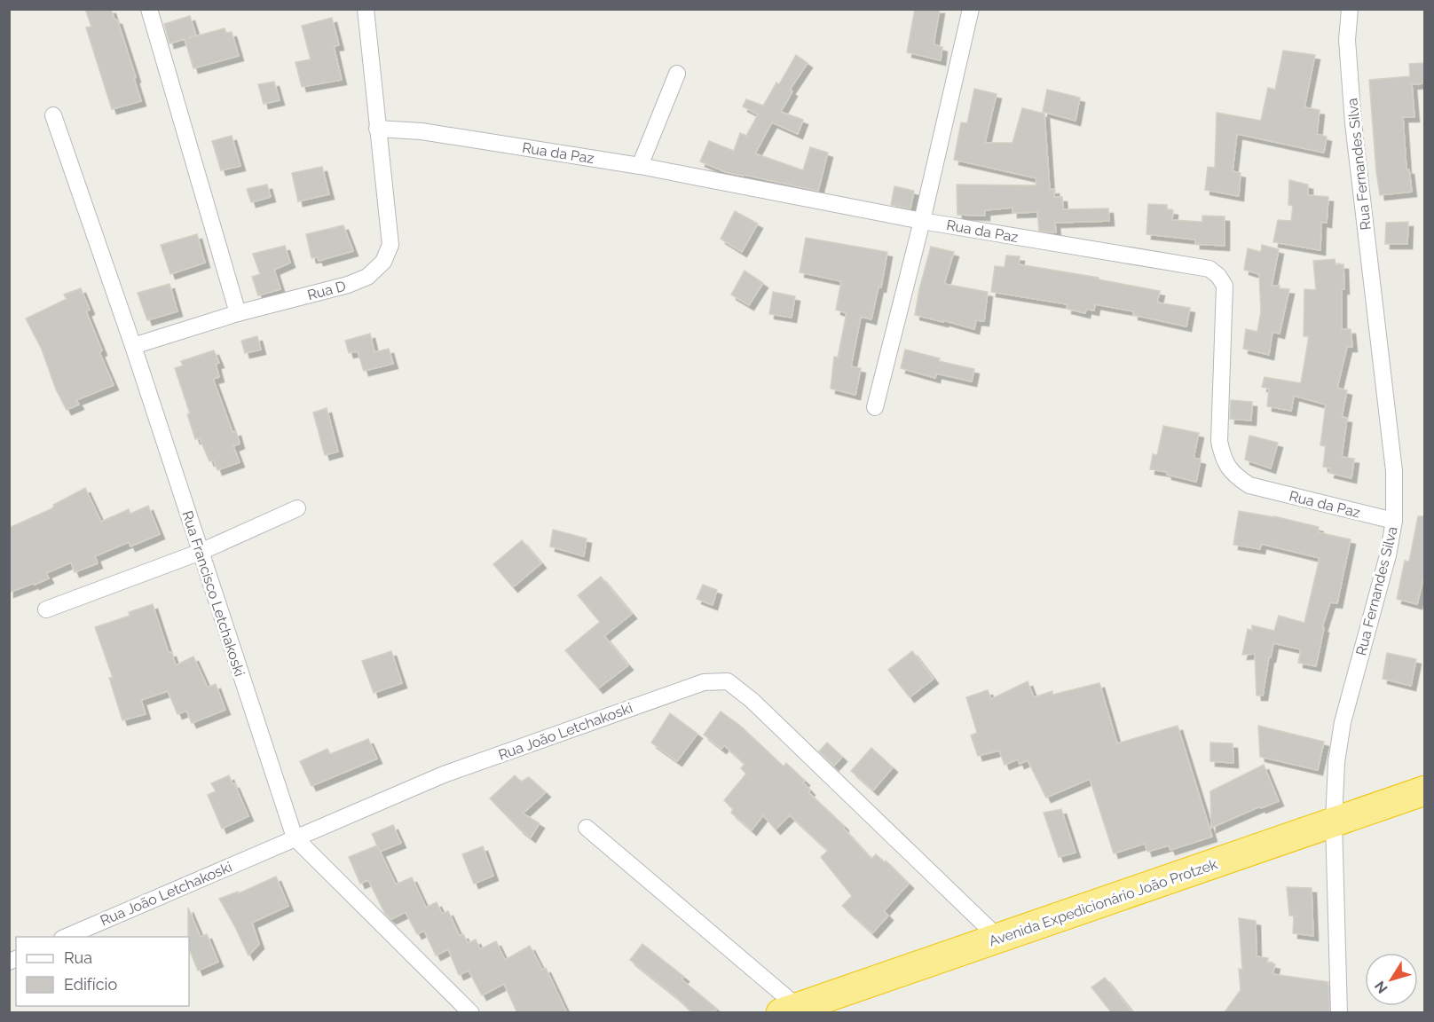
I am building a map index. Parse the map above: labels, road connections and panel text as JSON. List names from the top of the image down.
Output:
{
  "streets": {
    "highway": ["Avenida Expedicionário João Protzek"],
    "street": [
      "Rua da Paz",
      "Rua Fernandes Silva",
      "Rua D",
      "Rua Francisco Letchakoski",
      "Rua João Letchakoski"
    ]
  },
  "crossings": [
    ["Rua da Paz", "Rua Fernandes Silva"],
    ["Rua da Paz", "Rua D"],
    ["Rua Fernandes Silva", "Avenida Expedicionário João Protzek"],
    ["Rua D", "Rua Francisco Letchakoski"],
    ["Rua Francisco Letchakoski", "Rua João Letchakoski"],
    ["Rua João Letchakoski", "Avenida Expedicionário João Protzek"]
  ],
  "legend": ["Rua", "Edifício"],
  "north": "bottom left"
}
